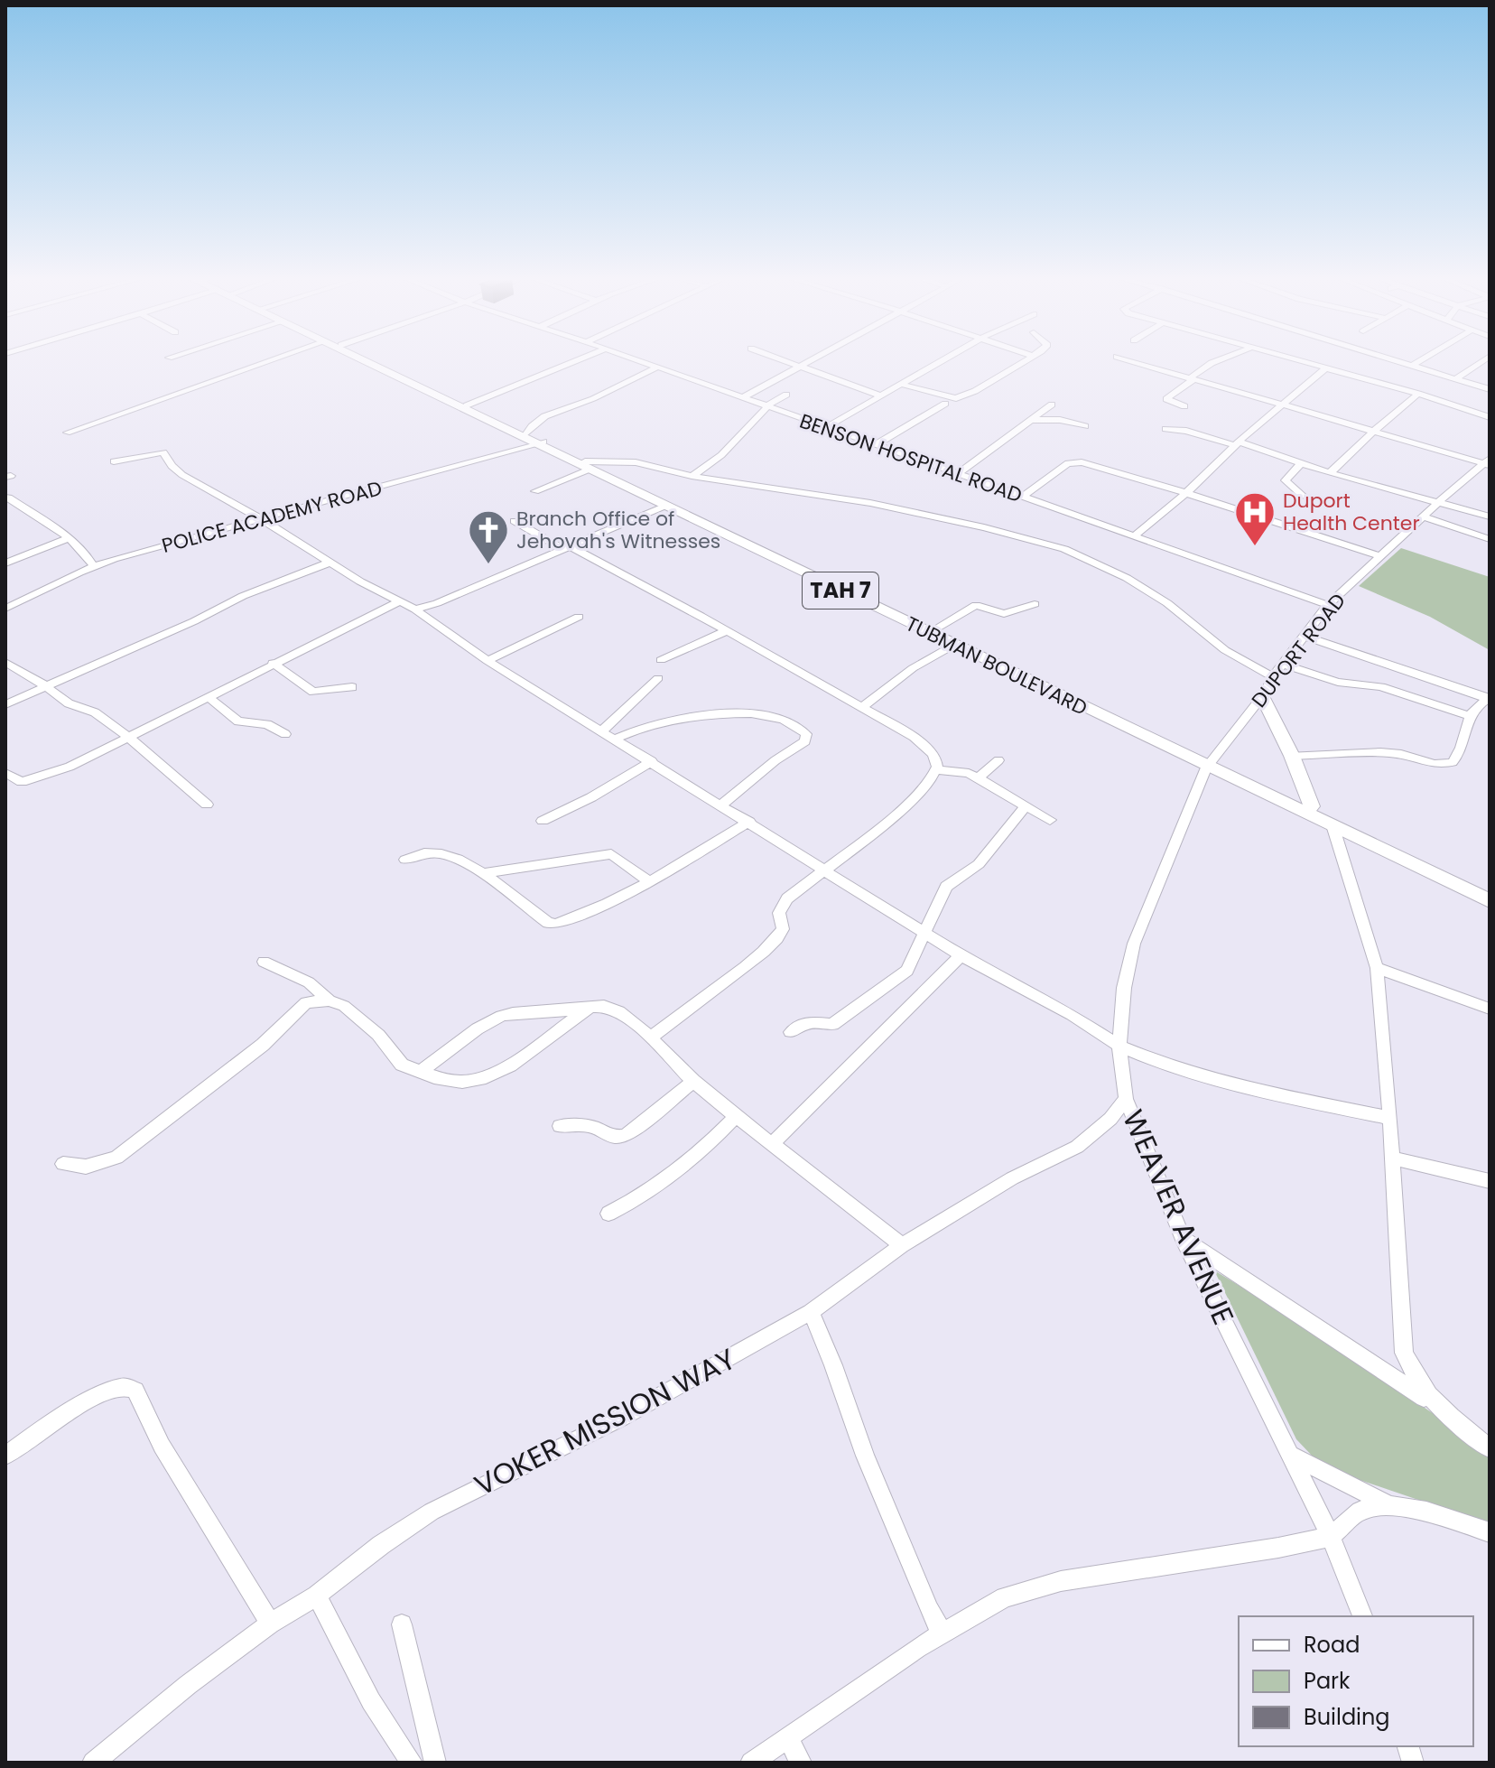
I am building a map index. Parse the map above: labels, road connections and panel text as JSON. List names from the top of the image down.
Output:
{
  "streets": {
    "highway": ["TAH 7", "TUBMAN BOULEVARD"],
    "street": [
      "BENSON HOSPITAL ROAD",
      "POLICE ACADEMY ROAD",
      "DUPORT ROAD",
      "WEAVER AVENUE",
      "VOKER MISSION WAY"
    ]
  },
  "crossings": [
    ["BENSON HOSPITAL ROAD", "DUPORT ROAD"],
    ["POLICE ACADEMY ROAD", "TUBMAN BOULEVARD"],
    ["DUPORT ROAD", "TUBMAN BOULEVARD"],
    ["DUPORT ROAD", "WEAVER AVENUE"],
    ["TUBMAN BOULEVARD", "WEAVER AVENUE"],
    ["WEAVER AVENUE", "VOKER MISSION WAY"]
  ],
  "places": {
    "hospital": ["Duport Health Center"],
    "church": ["Branch Office of Jehovah's Witnesses"]
  },
  "legend": ["Road", "Park", "Building"]
}
